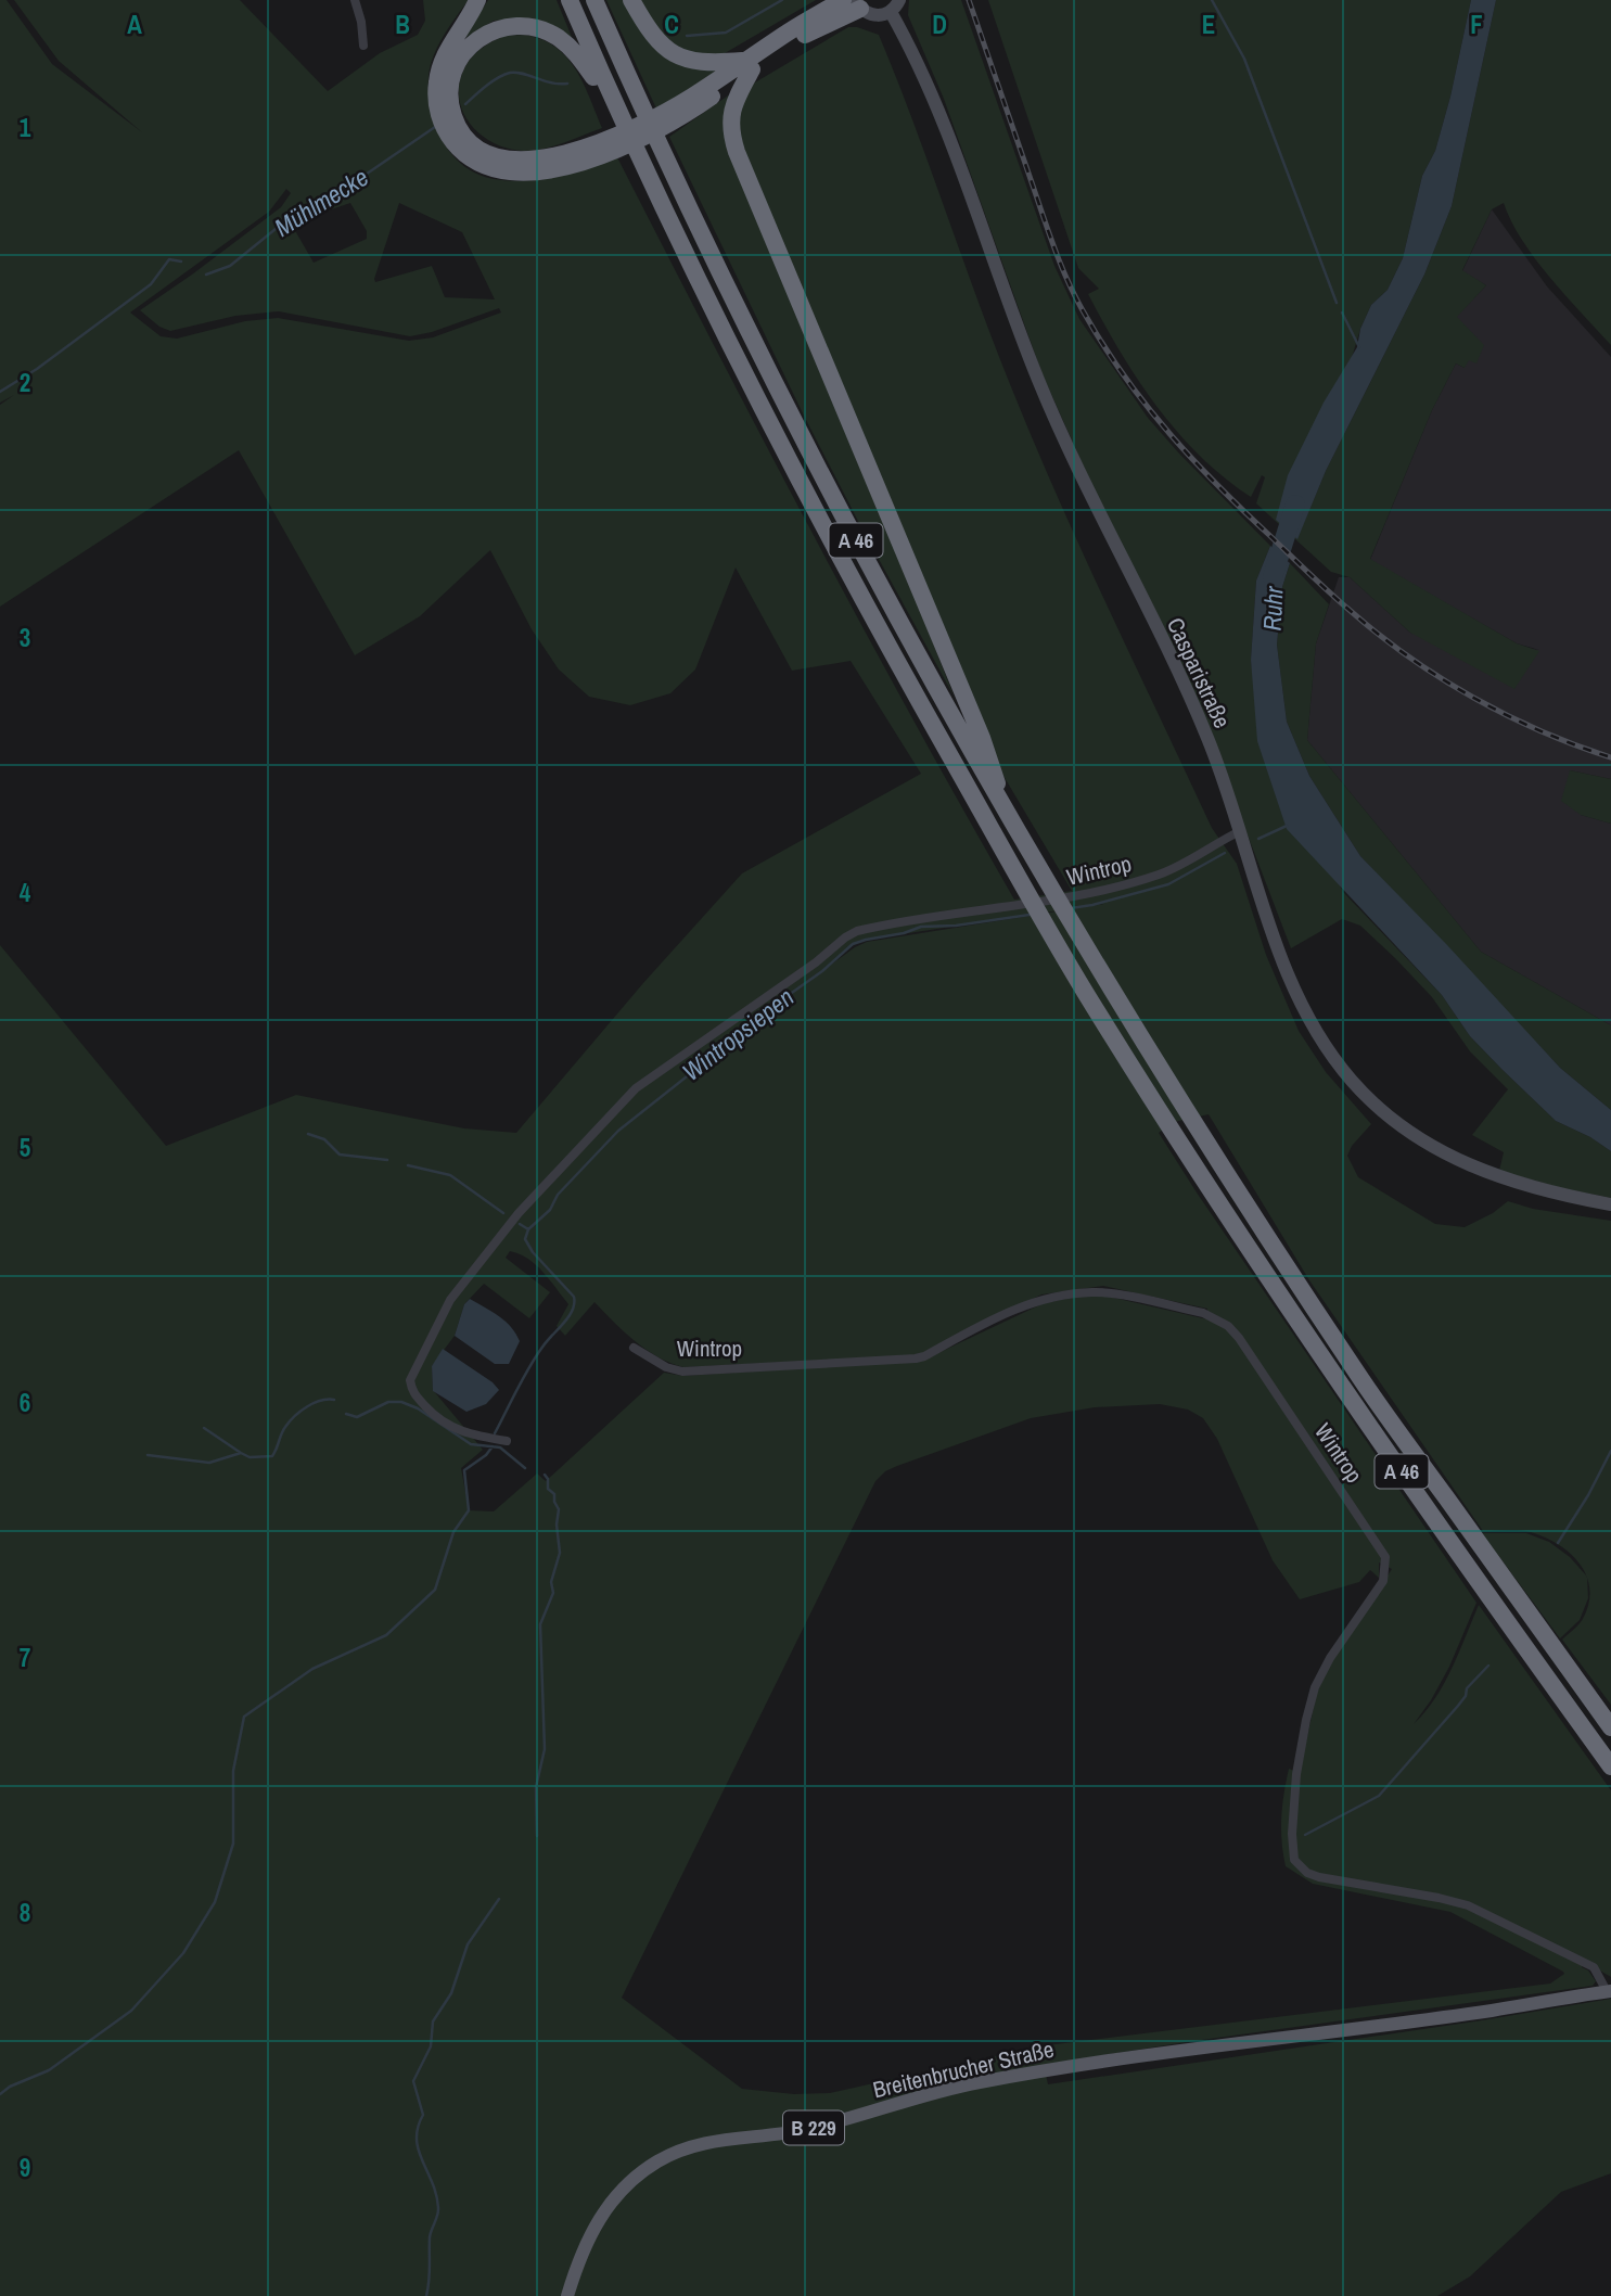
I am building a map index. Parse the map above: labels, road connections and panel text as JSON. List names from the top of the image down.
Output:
{
  "streets": {
    "highway": ["A 46"],
    "main road": ["Casparistraße", "Breitenbrucher Straße", "B 229"],
    "street": ["Wintrop"]
  },
  "crossings": [
    ["Casparistraße", "Wintrop"],
    ["Wintrop", "Breitenbrucher Straße"]
  ],
  "water": ["Mühlmecke", "Ruhr", "Wintropsiepen"],
  "grid": {
    "columns": [
      "A",
      "B",
      "C",
      "D",
      "E",
      "F"
    ],
    "rows": [
      "1",
      "2",
      "3",
      "4",
      "5",
      "6",
      "7",
      "8",
      "9"
    ]
  }
}
